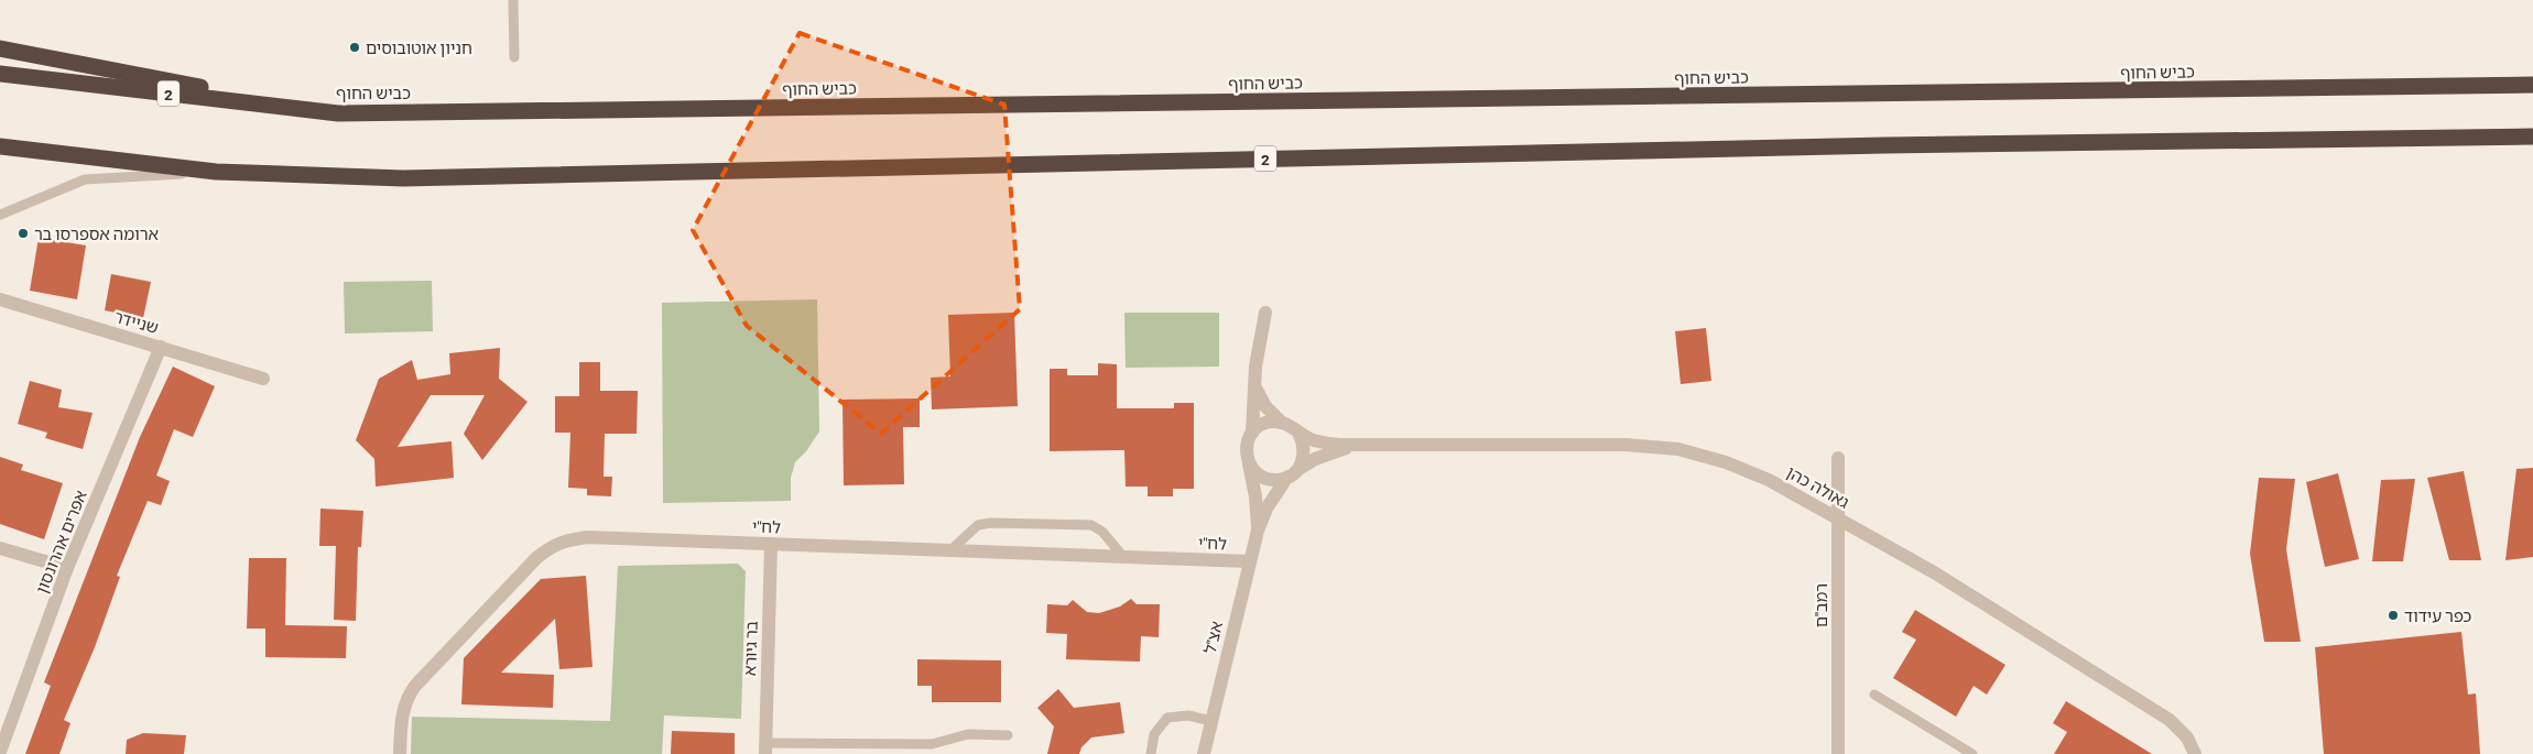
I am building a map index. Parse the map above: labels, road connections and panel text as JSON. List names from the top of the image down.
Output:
{
  "streets": {
    "highway": ["כביש החוף", "2"],
    "street": [
      "שניידר",
      "גאולה כהן",
      "לח\"י",
      "אפרים אהרונסון",
      "רמב\"ם",
      "אצ\"ל",
      "בר גיורא"
    ]
  },
  "crossings": [
    ["שניידר", "אפרים אהרונסון"],
    ["גאולה כהן", "רמב\"ם"],
    ["גאולה כהן", "אצ\"ל"],
    ["לח\"י", "אצ\"ל"],
    ["לח\"י", "בר גיורא"]
  ],
  "places": ["חניון אוטובוסים", "ארומה אספרסו בר", "כפר עידוד"]
}
